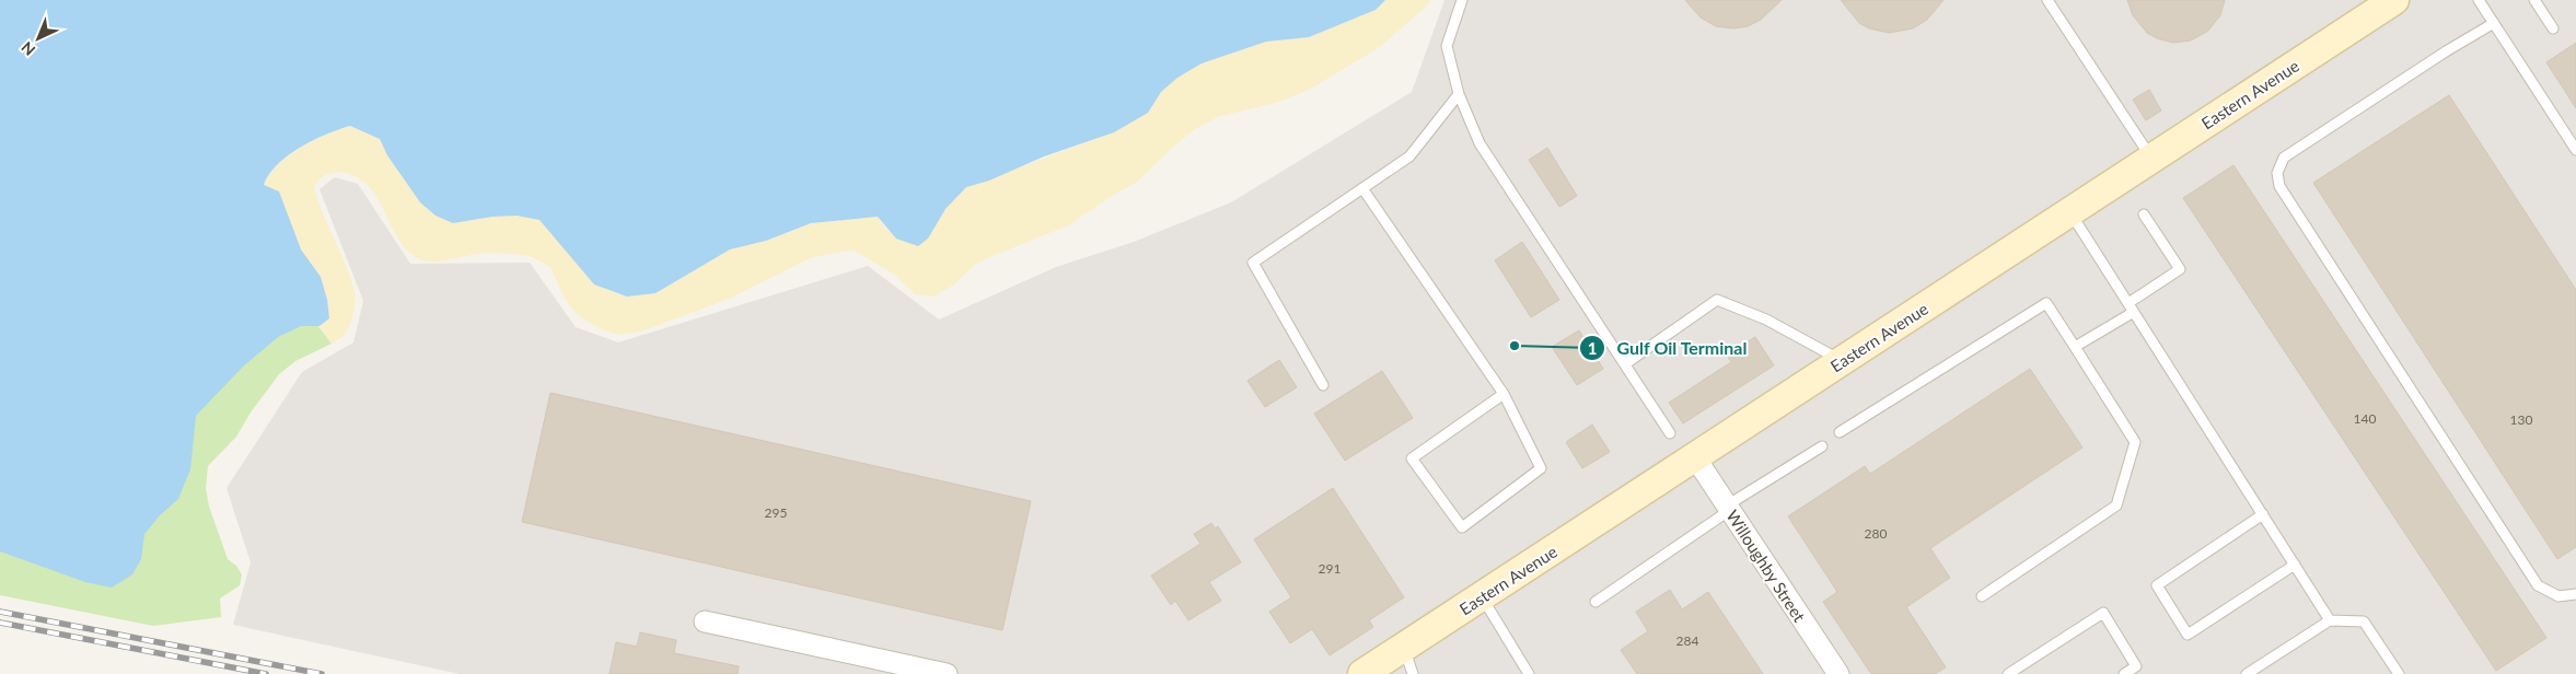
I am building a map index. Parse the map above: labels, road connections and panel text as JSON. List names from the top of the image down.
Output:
{
  "streets": {
    "main road": ["Eastern Avenue"],
    "street": ["Willoughby Street"]
  },
  "crossings": [
    ["Eastern Avenue", "Willoughby Street"]
  ],
  "places": ["Gulf Oil Terminal"],
  "house_numbers": [
    "140",
    "130",
    "295",
    "280",
    "291",
    "284"
  ],
  "north": "bottom left"
}
